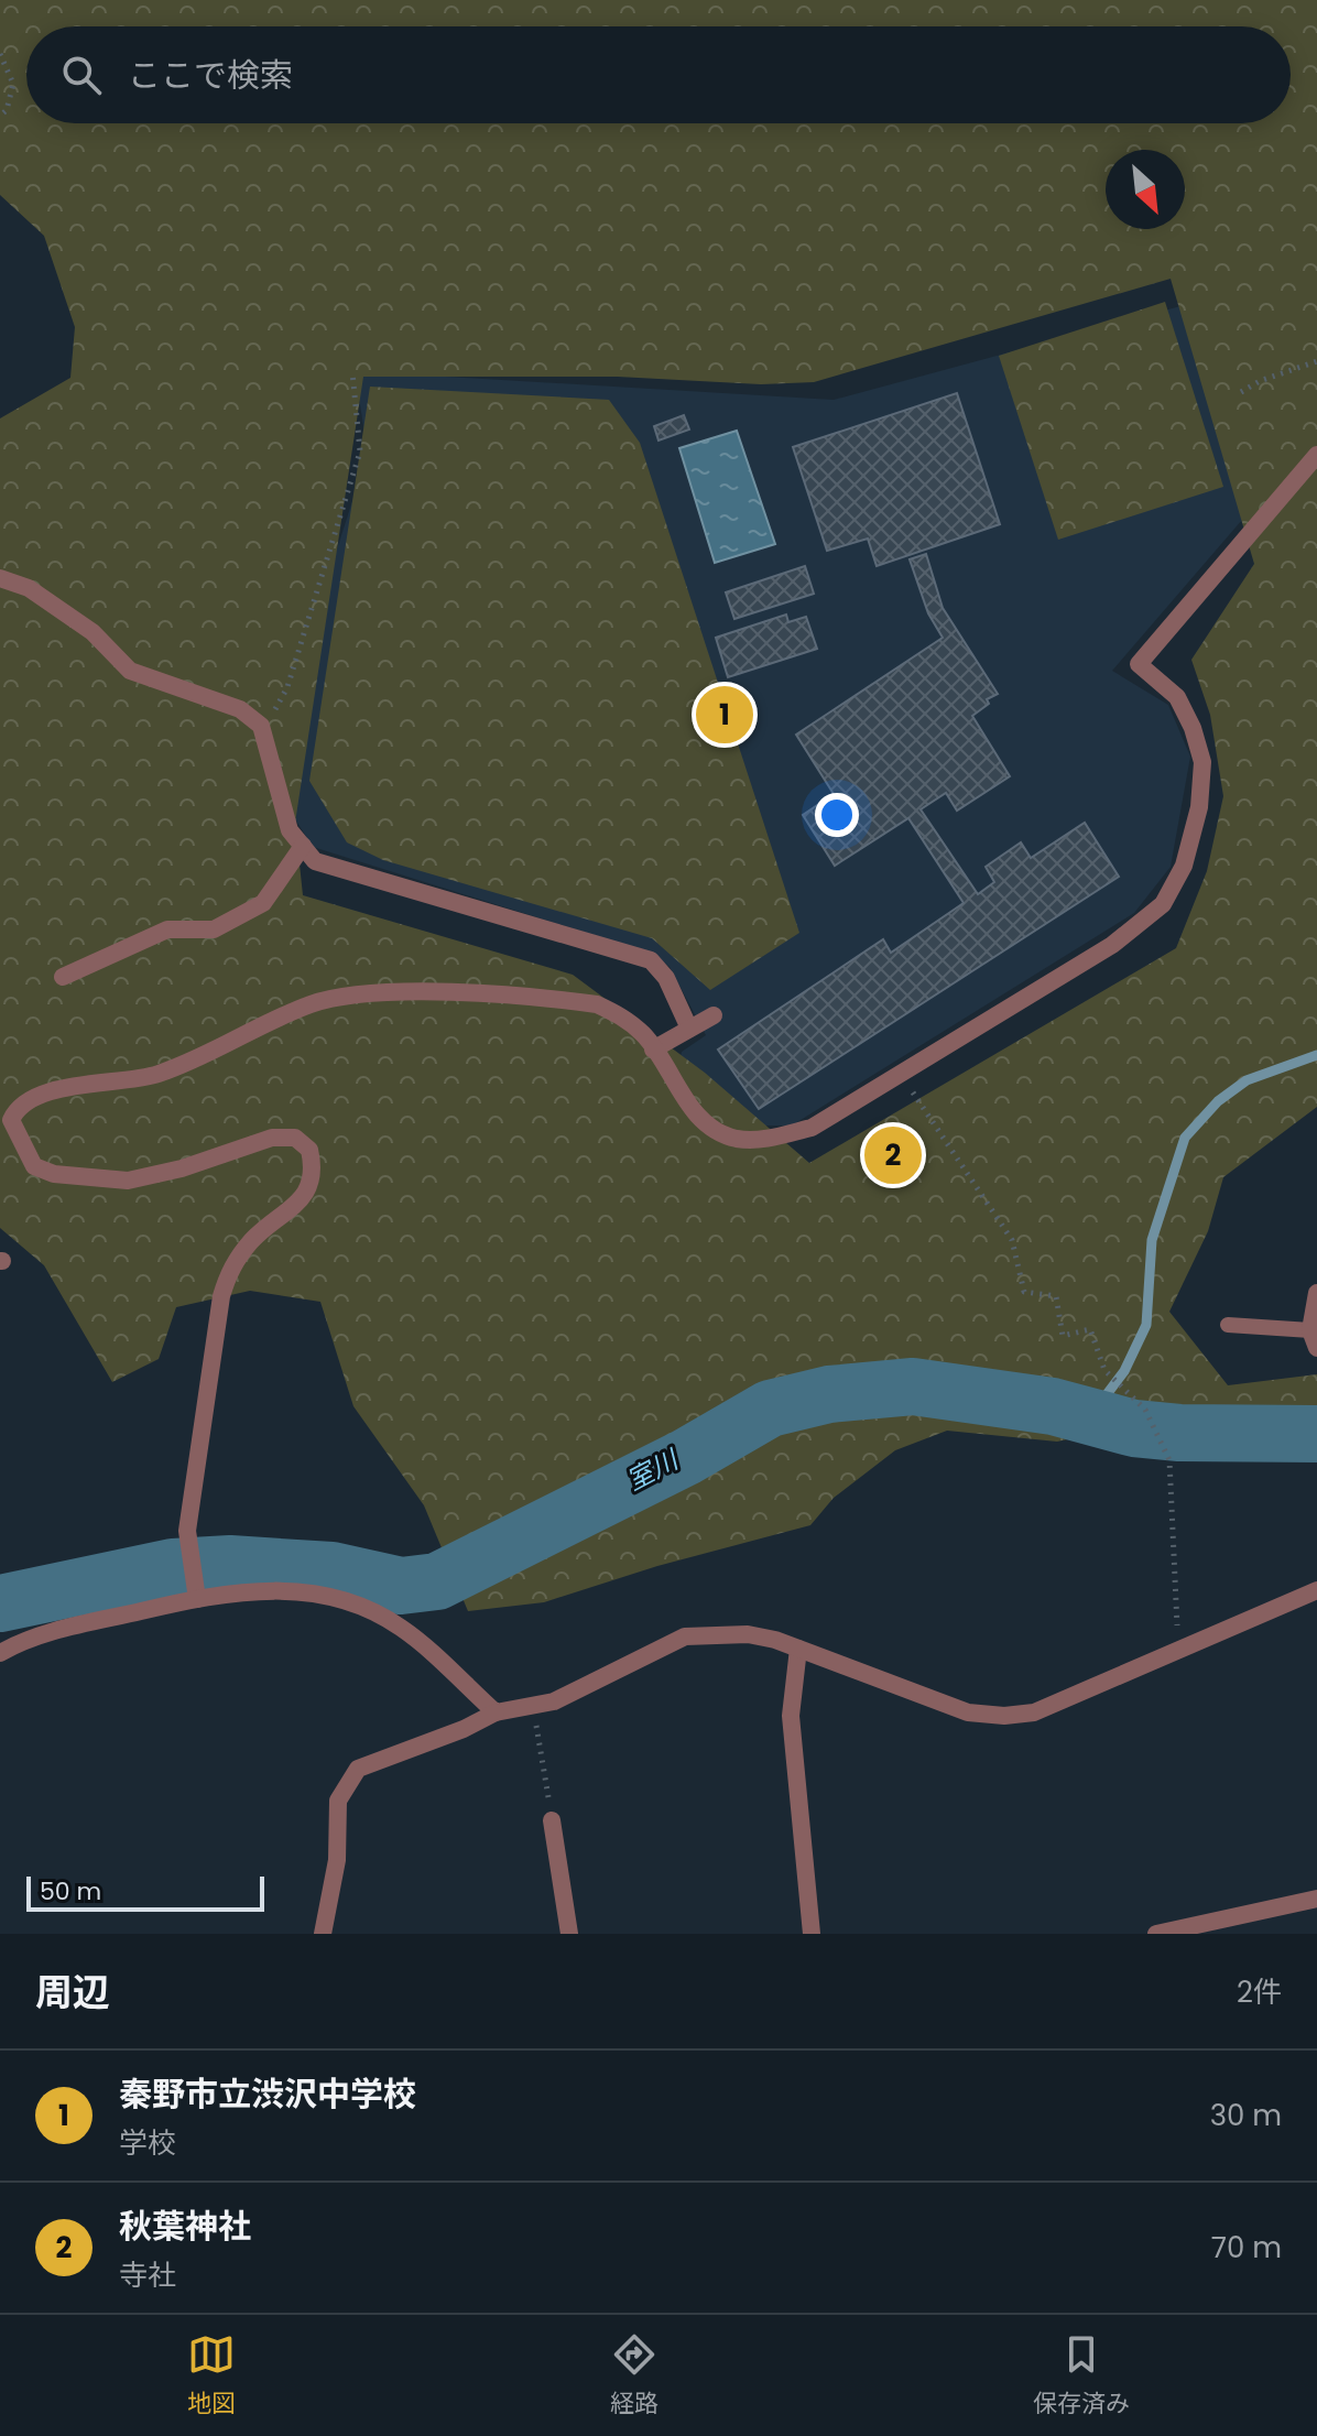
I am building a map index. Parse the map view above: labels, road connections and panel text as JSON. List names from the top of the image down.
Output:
{
  "water": ["室川"],
  "scale_bar": "50 m",
  "north": "bottom right",
  "page": {
    "search": "ここで検索",
    "pins": ["1", "2"],
    "scale": "50 m",
    "heading": ["周辺", "2件"],
    "list": [
      {
        "mark": "1",
        "name": "秦野市立渋沢中学校",
        "note": "学校",
        "value": "30 m"
      },
      {
        "mark": "2",
        "name": "秋葉神社",
        "note": "寺社",
        "value": "70 m"
      }
    ],
    "nav": ["地図", "経路", "保存済み"]
  }
}
